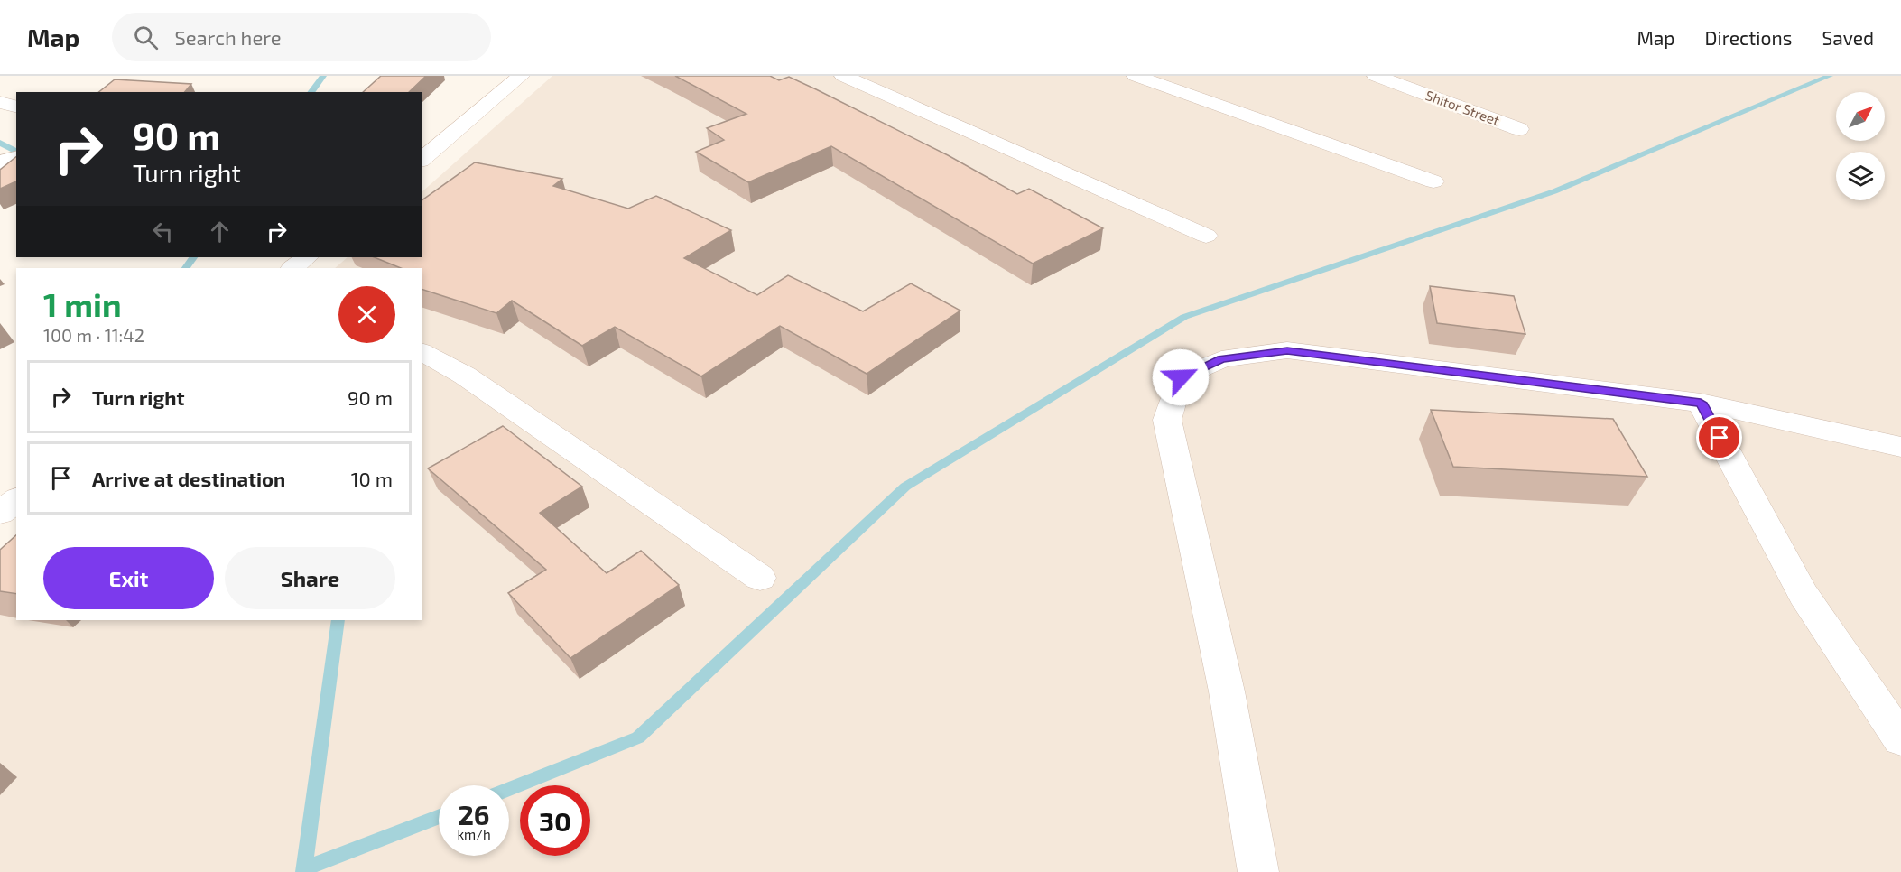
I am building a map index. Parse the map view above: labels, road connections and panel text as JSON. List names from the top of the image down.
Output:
{
  "streets": {
    "street": ["Shitor Street"]
  },
  "north": "top right",
  "page": {
    "header": "Map",
    "search": "Search here",
    "nav": ["Map", "Directions", "Saved"],
    "turn": ["90 m", "Turn right"],
    "heading": ["1 min", "100 m · 11:42"],
    "list": [
      {
        "name": "Turn right",
        "value": "90 m"
      },
      {
        "name": "Arrive at destination",
        "value": "10 m"
      }
    ],
    "buttons": ["Exit", "Share"],
    "speed": "26 km/h",
    "limit": "30"
  }
}
